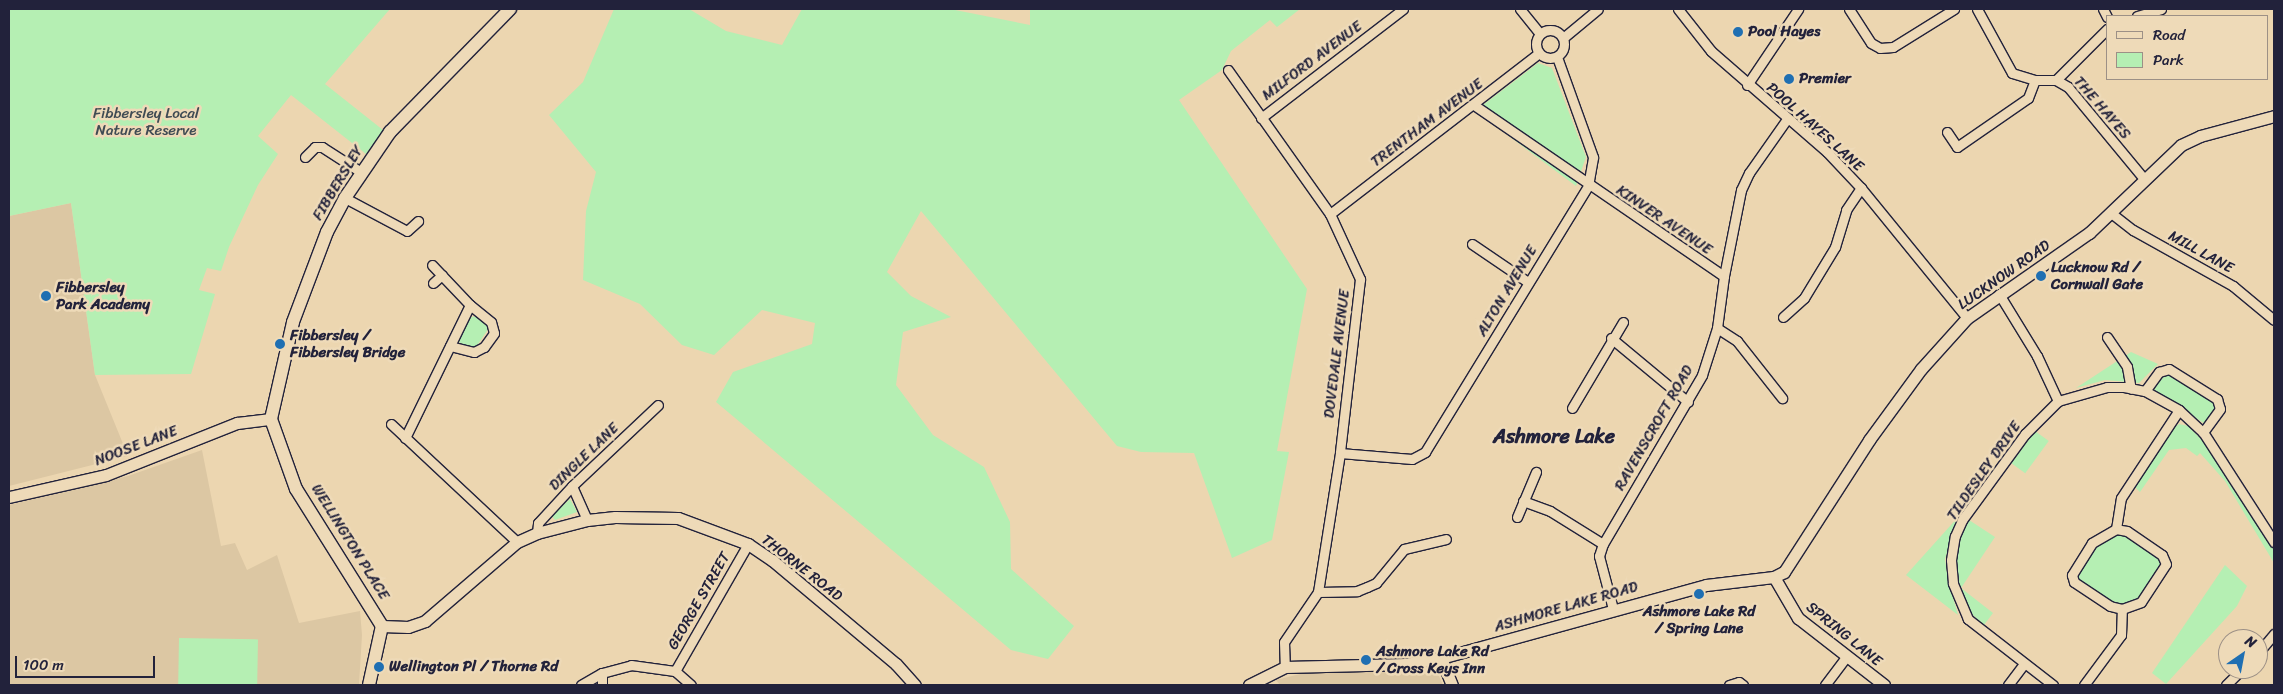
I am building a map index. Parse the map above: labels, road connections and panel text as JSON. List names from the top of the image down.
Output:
{
  "streets": {
    "main road": ["FIBBERSLEY", "WELLINGTON PLACE"],
    "street": [
      "MILFORD AVENUE",
      "THE HAYES",
      "TRENTHAM AVENUE",
      "POOL HAYES LANE",
      "KINVER AVENUE",
      "MILL LANE",
      "LUCKNOW ROAD",
      "ALTON AVENUE",
      "DOVEDALE AVENUE",
      "RAVENSCROFT ROAD",
      "NOOSE LANE",
      "DINGLE LANE",
      "TILDESLEY DRIVE",
      "THORNE ROAD",
      "GEORGE STREET",
      "ASHMORE LAKE ROAD",
      "SPRING LANE"
    ]
  },
  "crossings": [
    ["MILFORD AVENUE", "DOVEDALE AVENUE"],
    ["THE HAYES", "LUCKNOW ROAD"],
    ["TRENTHAM AVENUE", "KINVER AVENUE"],
    ["TRENTHAM AVENUE", "ALTON AVENUE"],
    ["TRENTHAM AVENUE", "DOVEDALE AVENUE"],
    ["POOL HAYES LANE", "LUCKNOW ROAD"],
    ["POOL HAYES LANE", "RAVENSCROFT ROAD"],
    ["FIBBERSLEY", "NOOSE LANE"],
    ["FIBBERSLEY", "WELLINGTON PLACE"],
    ["KINVER AVENUE", "ALTON AVENUE"],
    ["KINVER AVENUE", "RAVENSCROFT ROAD"],
    ["MILL LANE", "LUCKNOW ROAD"],
    ["LUCKNOW ROAD", "ASHMORE LAKE ROAD"],
    ["LUCKNOW ROAD", "SPRING LANE"],
    ["ALTON AVENUE", "DOVEDALE AVENUE"],
    ["DOVEDALE AVENUE", "ASHMORE LAKE ROAD"],
    ["RAVENSCROFT ROAD", "ASHMORE LAKE ROAD"],
    ["NOOSE LANE", "WELLINGTON PLACE"],
    ["DINGLE LANE", "THORNE ROAD"],
    ["WELLINGTON PLACE", "THORNE ROAD"],
    ["THORNE ROAD", "GEORGE STREET"],
    ["ASHMORE LAKE ROAD", "SPRING LANE"]
  ],
  "districts": ["Ashmore Lake"],
  "parks": ["Fibbersley Local Nature Reserve"],
  "places": [
    "Pool Hayes",
    "Premier",
    "Lucknow Rd / Cornwall Gate",
    "Fibbersley Park Academy",
    "Fibbersley / Fibbersley Bridge",
    "Ashmore Lake Rd / Spring Lane",
    "Ashmore Lake Rd / Cross Keys Inn",
    "Wellington Pl / Thorne Rd"
  ],
  "legend": ["Road", "Park"],
  "scale_bar": "100 m",
  "north": "top right"
}
